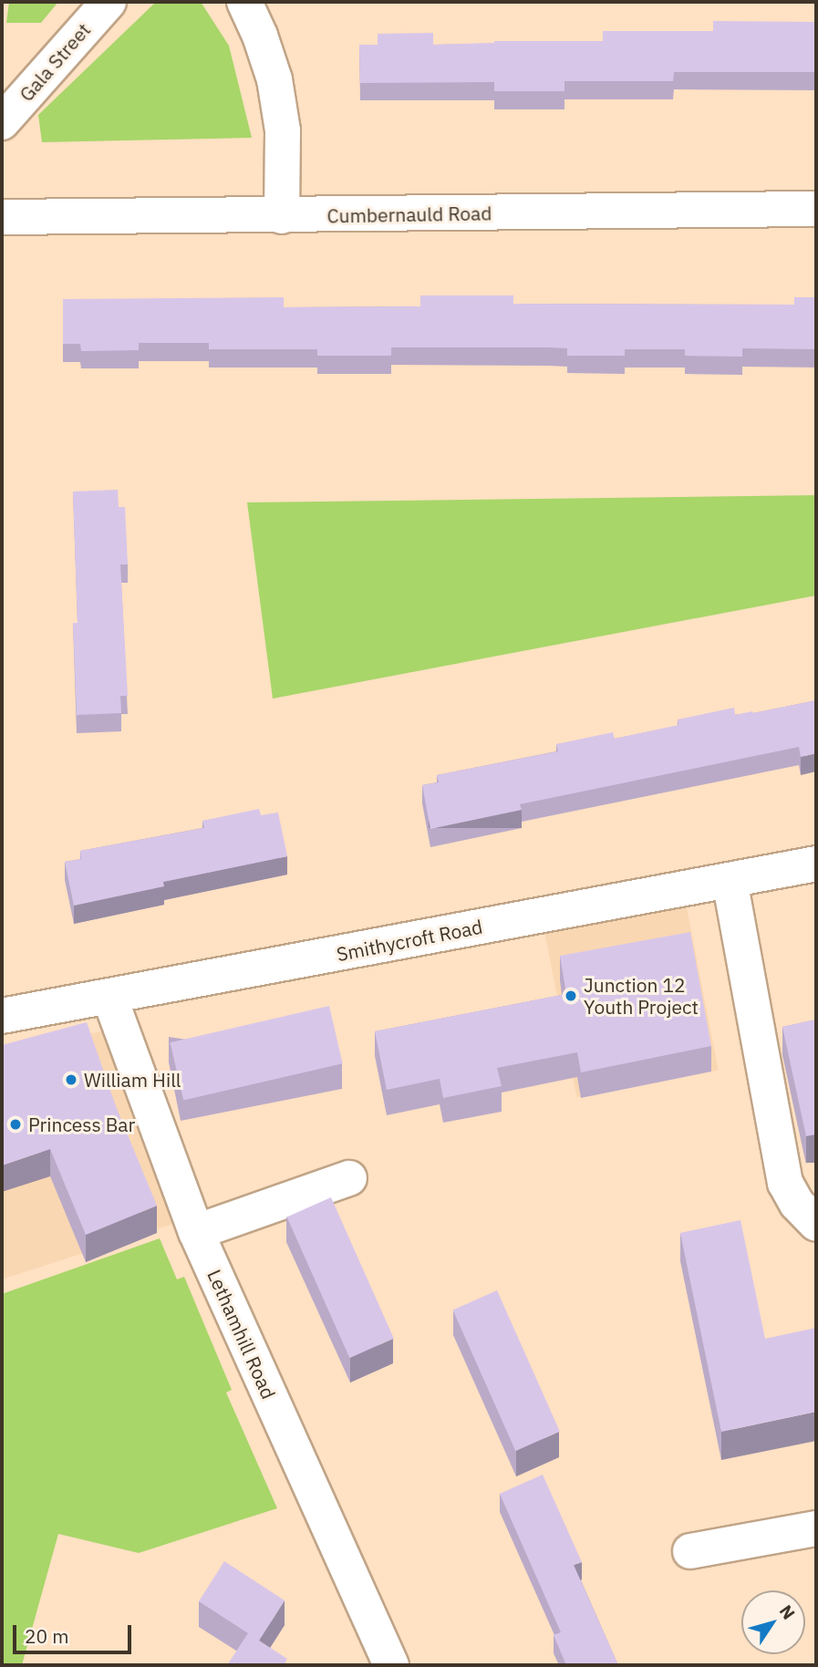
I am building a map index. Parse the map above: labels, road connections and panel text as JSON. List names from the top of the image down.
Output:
{
  "streets": {
    "street": [
      "Gala Street",
      "Cumbernauld Road",
      "Smithycroft Road",
      "Lethamhill Road"
    ]
  },
  "crossings": [
    ["Smithycroft Road", "Lethamhill Road"]
  ],
  "places": ["Junction 12 Youth Project", "William Hill", "Princess Bar"],
  "scale_bar": "20 m",
  "north": "top right"
}
